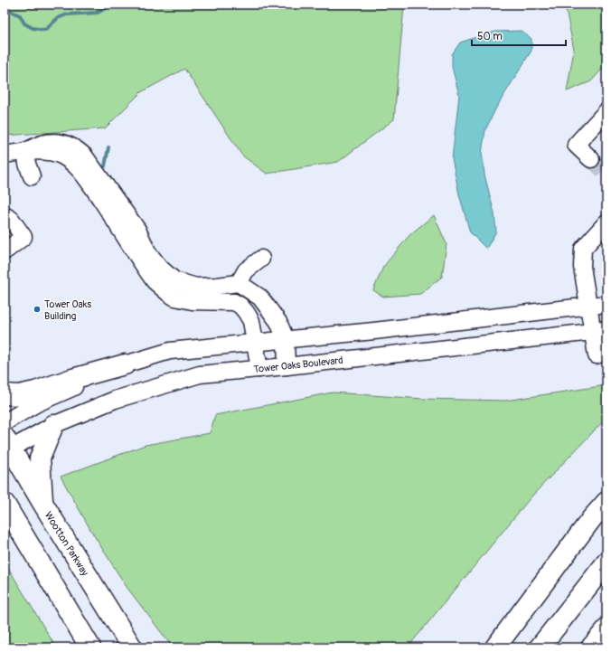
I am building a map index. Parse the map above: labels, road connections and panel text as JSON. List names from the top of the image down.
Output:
{
  "streets": {
    "main road": ["Wootton Parkway"],
    "street": ["Tower Oaks Boulevard"]
  },
  "crossings": [
    ["Tower Oaks Boulevard", "Wootton Parkway"]
  ],
  "places": ["Tower Oaks Building"],
  "scale_bar": "50 m"
}
